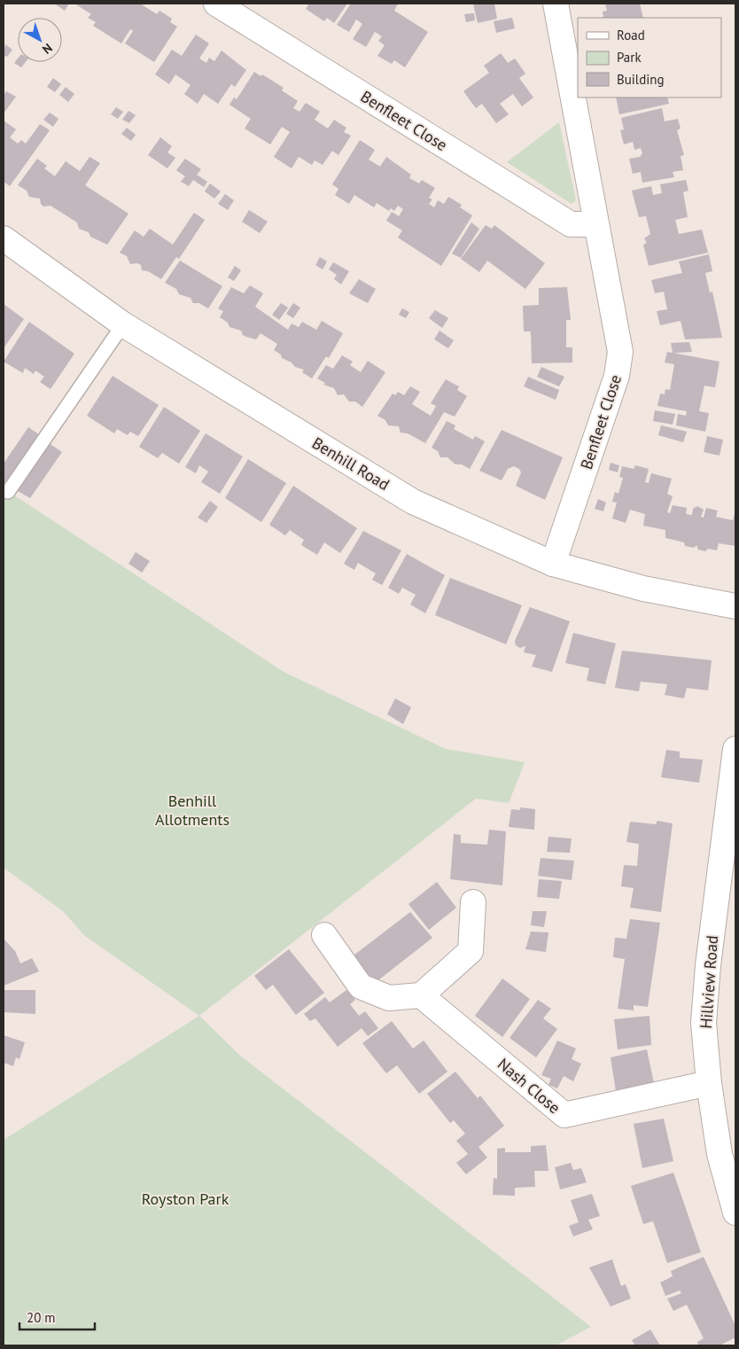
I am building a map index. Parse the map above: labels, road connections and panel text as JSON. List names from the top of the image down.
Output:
{
  "streets": {
    "street": [
      "Benfleet Close",
      "Benhill Road",
      "Hillview Road",
      "Nash Close"
    ]
  },
  "crossings": [
    ["Benfleet Close", "Benhill Road"],
    ["Hillview Road", "Nash Close"]
  ],
  "parks": ["Benhill Allotments", "Royston Park"],
  "legend": ["Road", "Park", "Building"],
  "scale_bar": "20 m",
  "north": "bottom right"
}
